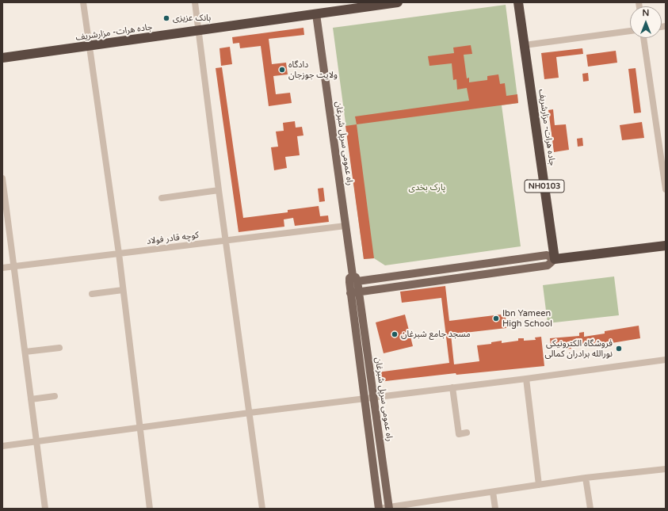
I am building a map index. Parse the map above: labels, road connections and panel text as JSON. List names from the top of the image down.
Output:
{
  "streets": {
    "highway": ["جاده هرات- مزارشریف", "NH0103"],
    "main road": ["راه عمومی سرپل شبرغان"],
    "street": ["کوچه قادر فولاد"]
  },
  "crossings": [
    ["جاده هرات- مزارشریف", "راه عمومی سرپل شبرغان"],
    ["راه عمومی سرپل شبرغان", "کوچه قادر فولاد"]
  ],
  "parks": ["پارک بخدی"],
  "places": [
    "بانک عزیزی",
    "دادگاه ولایت جوزجان",
    "Ibn Yameen High School",
    "مسجد جامع شبرغان",
    "فروشگاه الکترونیکی نورالله برادران کمالی"
  ],
  "north": "top"
}
